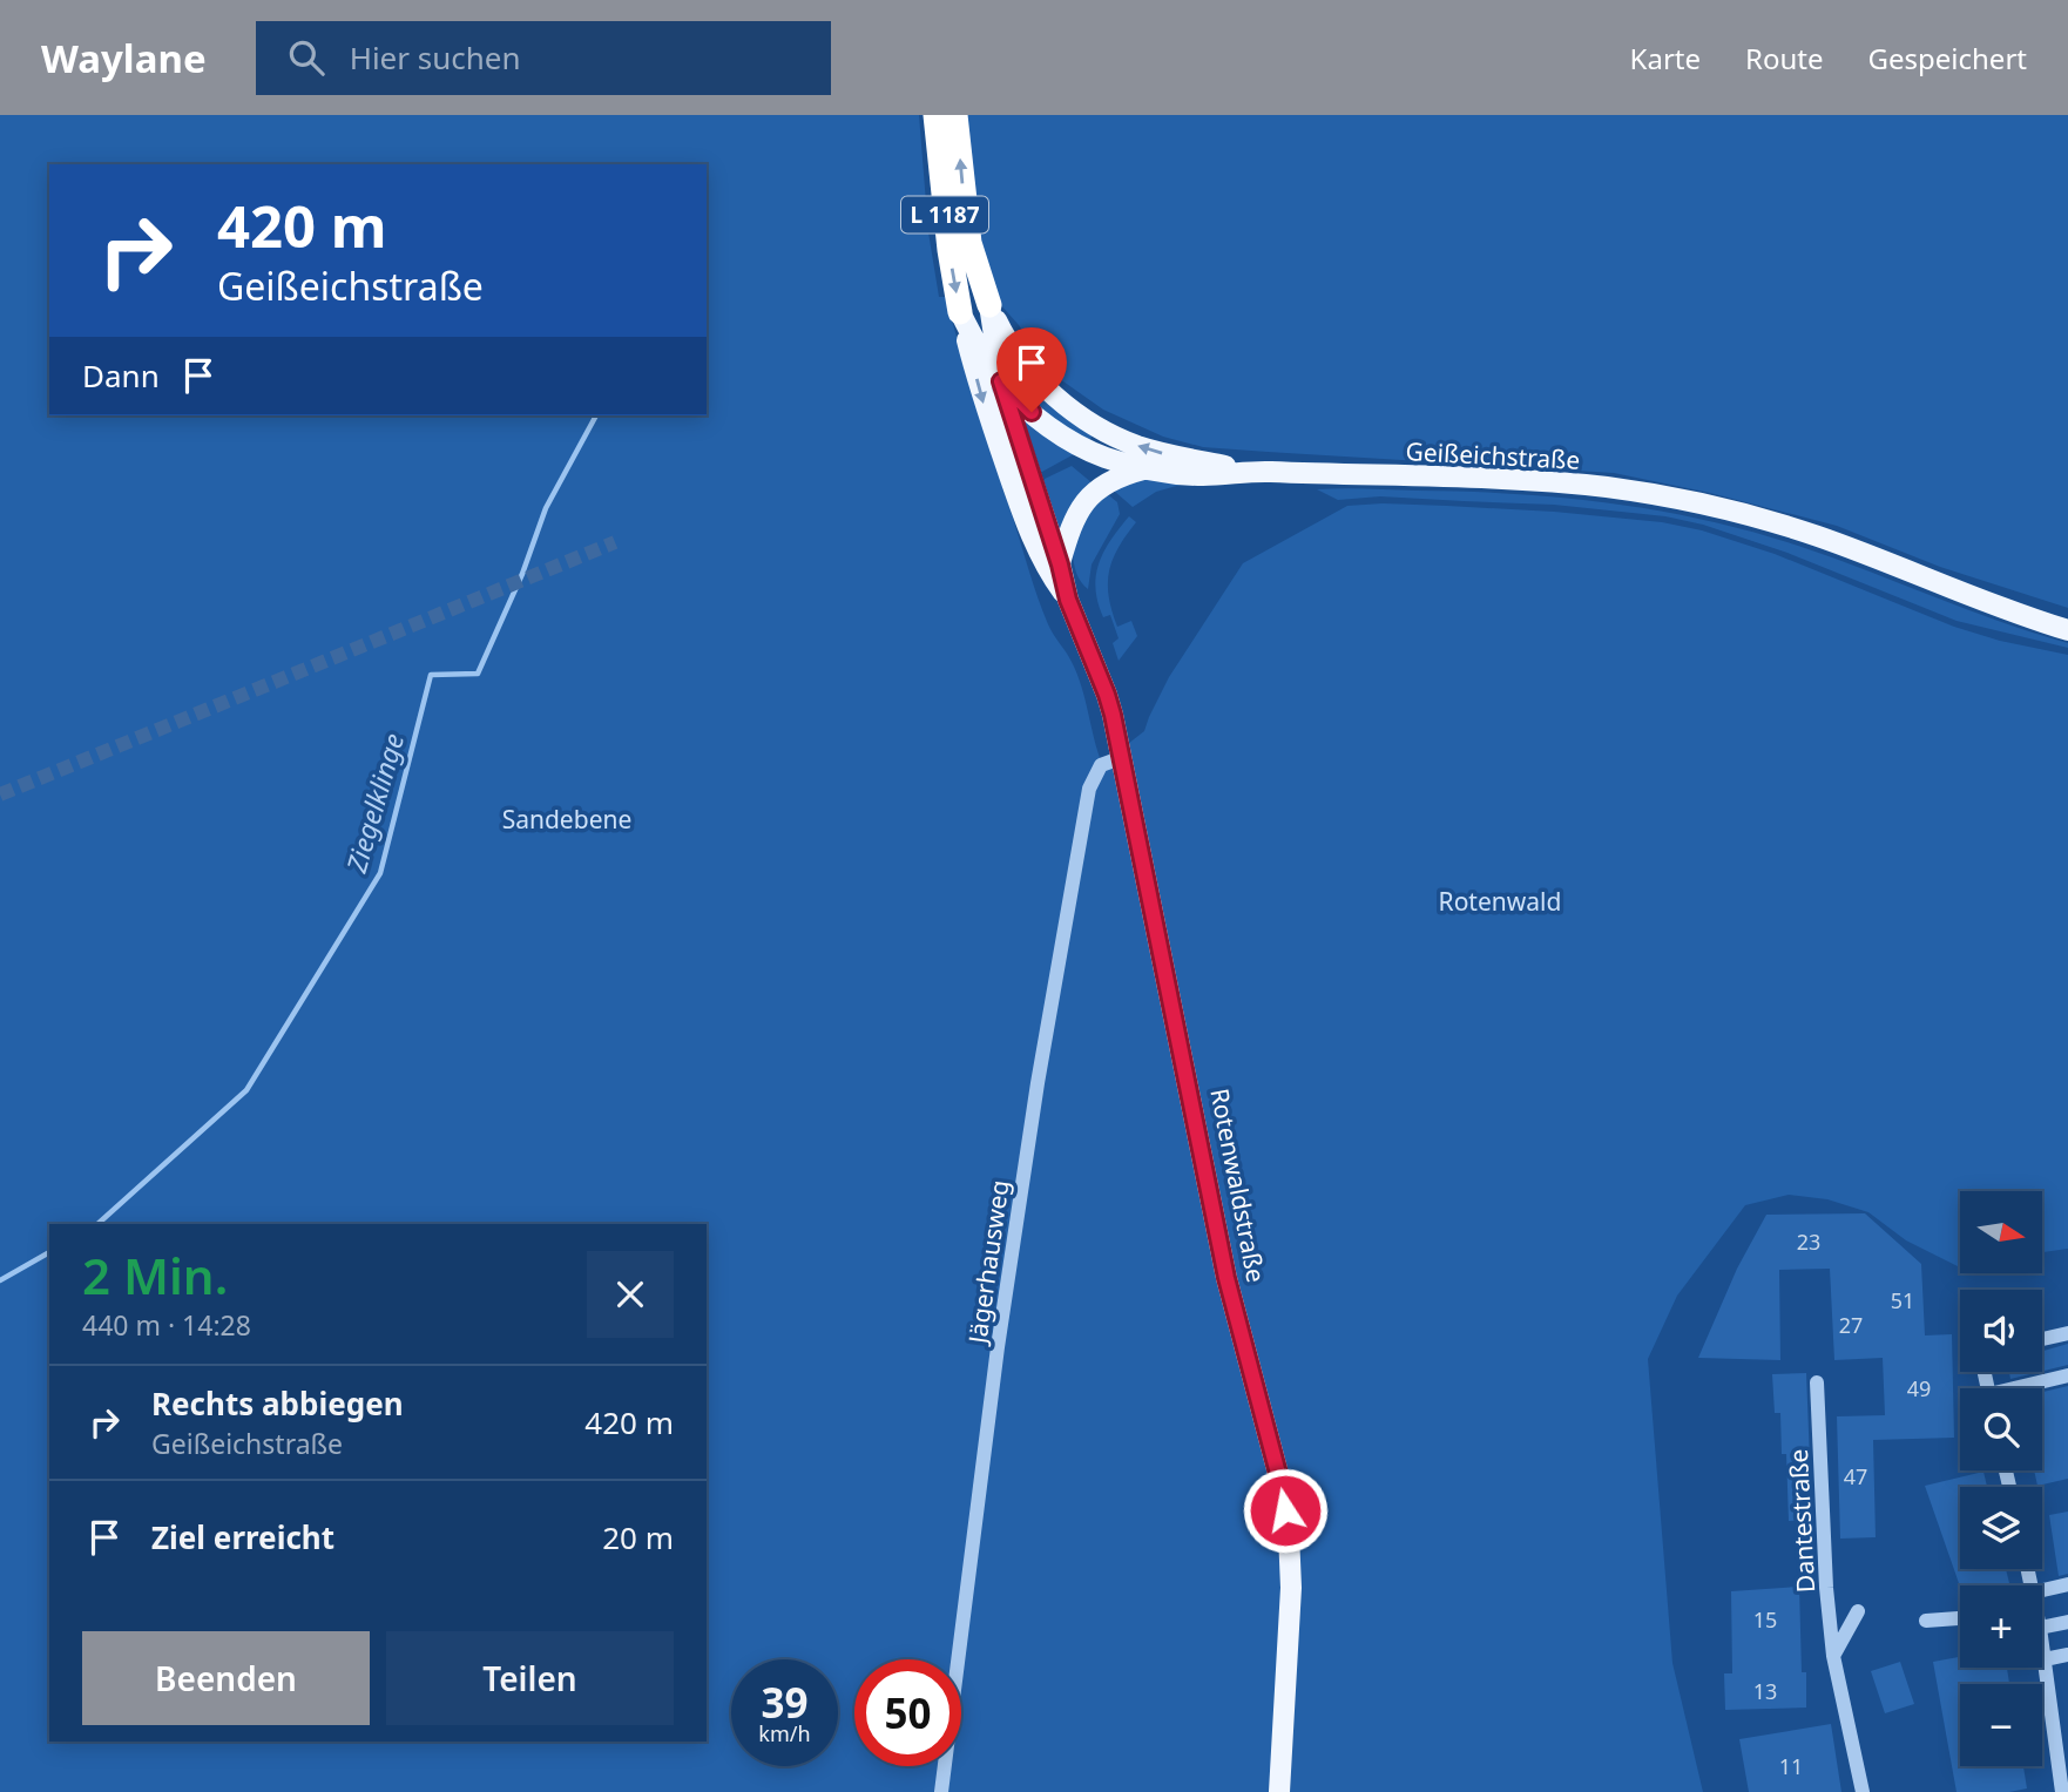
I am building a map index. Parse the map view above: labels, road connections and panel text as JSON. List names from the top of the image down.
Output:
{
  "streets": {
    "highway": ["L 1187", "Rotenwaldstraße"],
    "main road": ["Geißeichstraße"],
    "street": ["Jägerhausweg", "Dantestraße"]
  },
  "crossings": [
    ["Geißeichstraße", "Rotenwaldstraße"],
    ["Rotenwaldstraße", "Jägerhausweg"]
  ],
  "water": ["Ziegelklinge"],
  "parks": ["Sandebene", "Rotenwald"],
  "house_numbers": [
    "23",
    "51",
    "27",
    "49",
    "47",
    "15",
    "13",
    "11"
  ],
  "north": "right",
  "page": {
    "header": "Waylane",
    "search": "Hier suchen",
    "nav": ["Karte", "Route", "Gespeichert"],
    "turn": ["420 m", "Geißeichstraße"],
    "then": "Dann",
    "map_buttons": ["+", "−"],
    "heading": ["2 Min.", "440 m · 14:28"],
    "list": [
      {
        "name": "Rechts abbiegen",
        "note": "Geißeichstraße",
        "value": "420 m"
      },
      {
        "name": "Ziel erreicht",
        "value": "20 m"
      }
    ],
    "buttons": ["Beenden", "Teilen"],
    "speed": "39 km/h",
    "limit": "50"
  }
}
